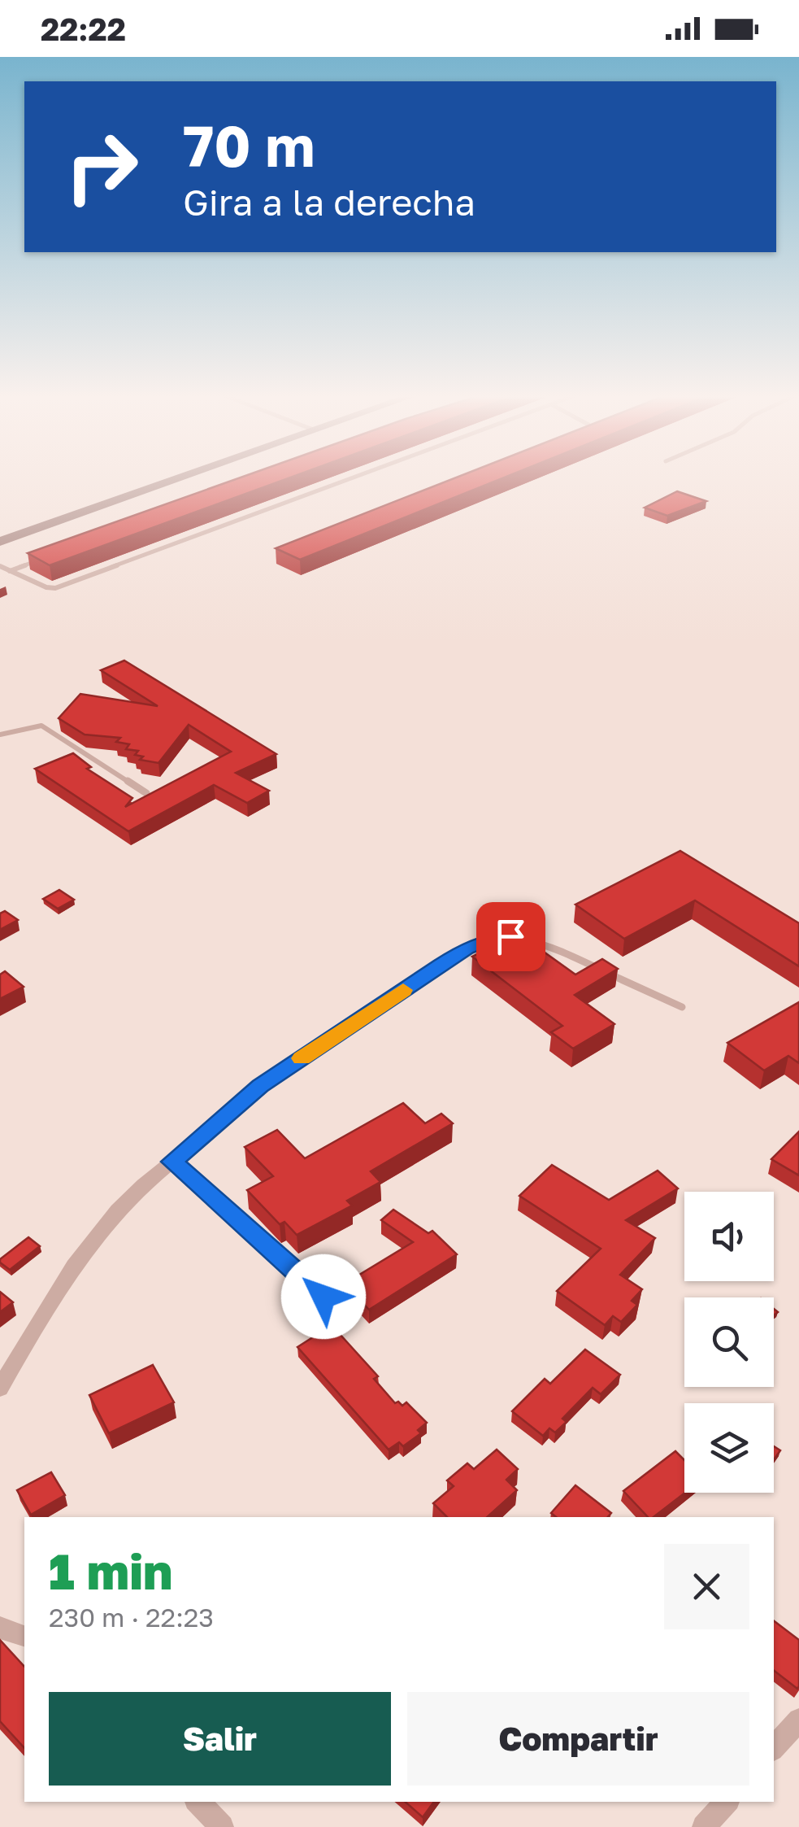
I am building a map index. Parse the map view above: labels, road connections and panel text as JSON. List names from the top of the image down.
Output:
{
  "page": {
    "status": "22:22",
    "turn": ["70 m", "Gira a la derecha"],
    "heading": ["1 min", "230 m · 22:23"],
    "buttons": ["Salir", "Compartir"]
  }
}
